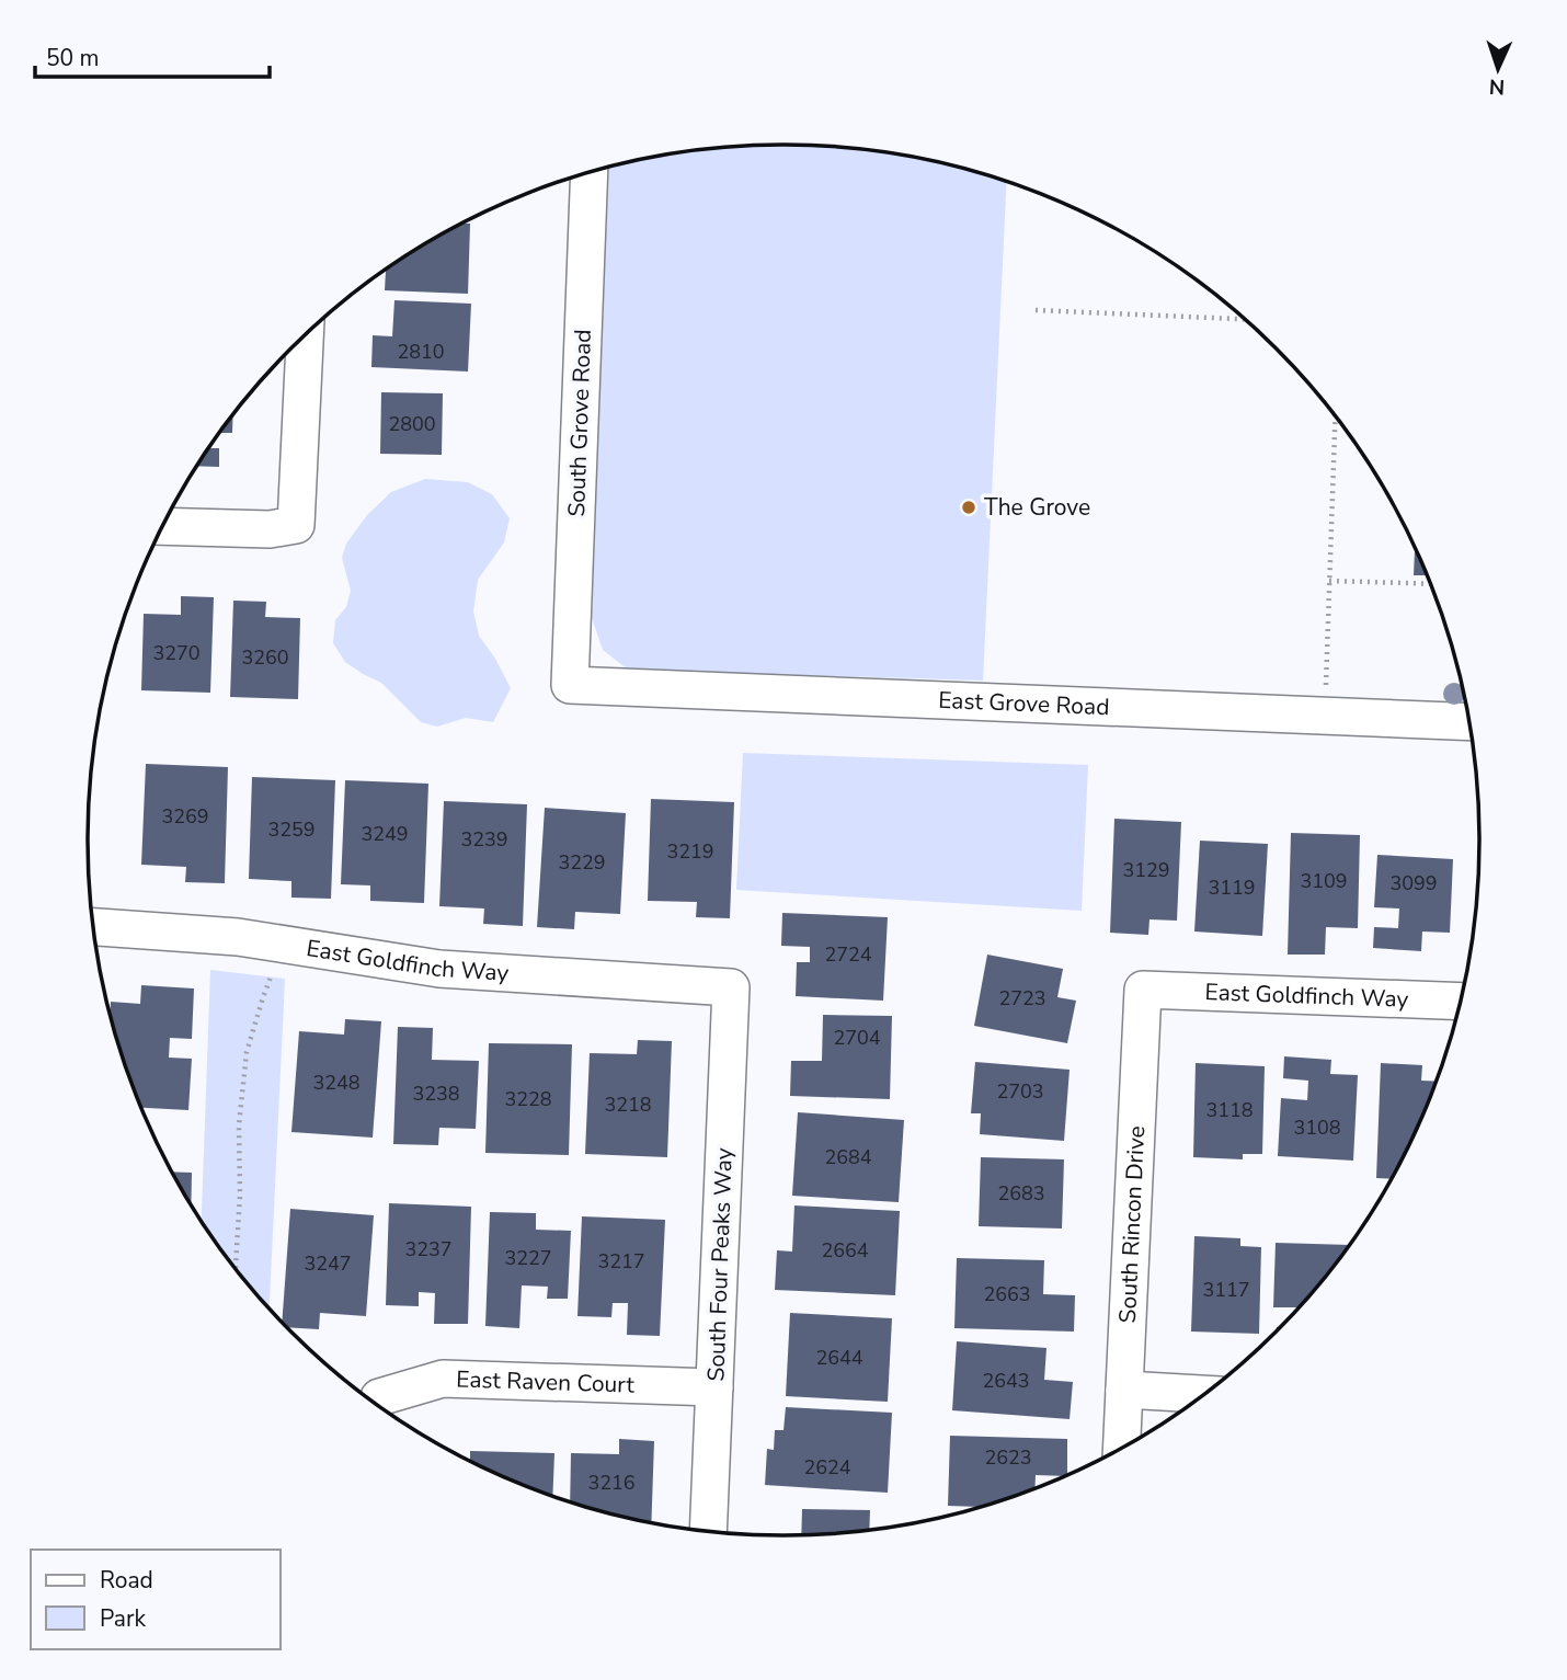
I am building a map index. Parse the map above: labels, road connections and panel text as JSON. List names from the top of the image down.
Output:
{
  "streets": {
    "street": [
      "South Grove Road",
      "East Grove Road",
      "East Goldfinch Way",
      "South Rincon Drive",
      "South Four Peaks Way",
      "East Raven Court"
    ]
  },
  "crossings": [
    ["South Grove Road", "East Grove Road"],
    ["East Goldfinch Way", "South Rincon Drive"],
    ["East Goldfinch Way", "South Four Peaks Way"],
    ["South Four Peaks Way", "East Raven Court"]
  ],
  "places": ["The Grove"],
  "house_numbers": [
    "2810",
    "2800",
    "3270",
    "3260",
    "3269",
    "3259",
    "3249",
    "3239",
    "3219",
    "3229",
    "3129",
    "3109",
    "3099",
    "3119",
    "2724",
    "2723",
    "2704",
    "3248",
    "2703",
    "3238",
    "3228",
    "3218",
    "3118",
    "3108",
    "2684",
    "2683",
    "3237",
    "2664",
    "3227",
    "3217",
    "3247",
    "3117",
    "2663",
    "2644",
    "2643",
    "2623",
    "2624",
    "3216"
  ],
  "legend": ["Road", "Park"],
  "scale_bar": "50 m",
  "north": "bottom"
}
